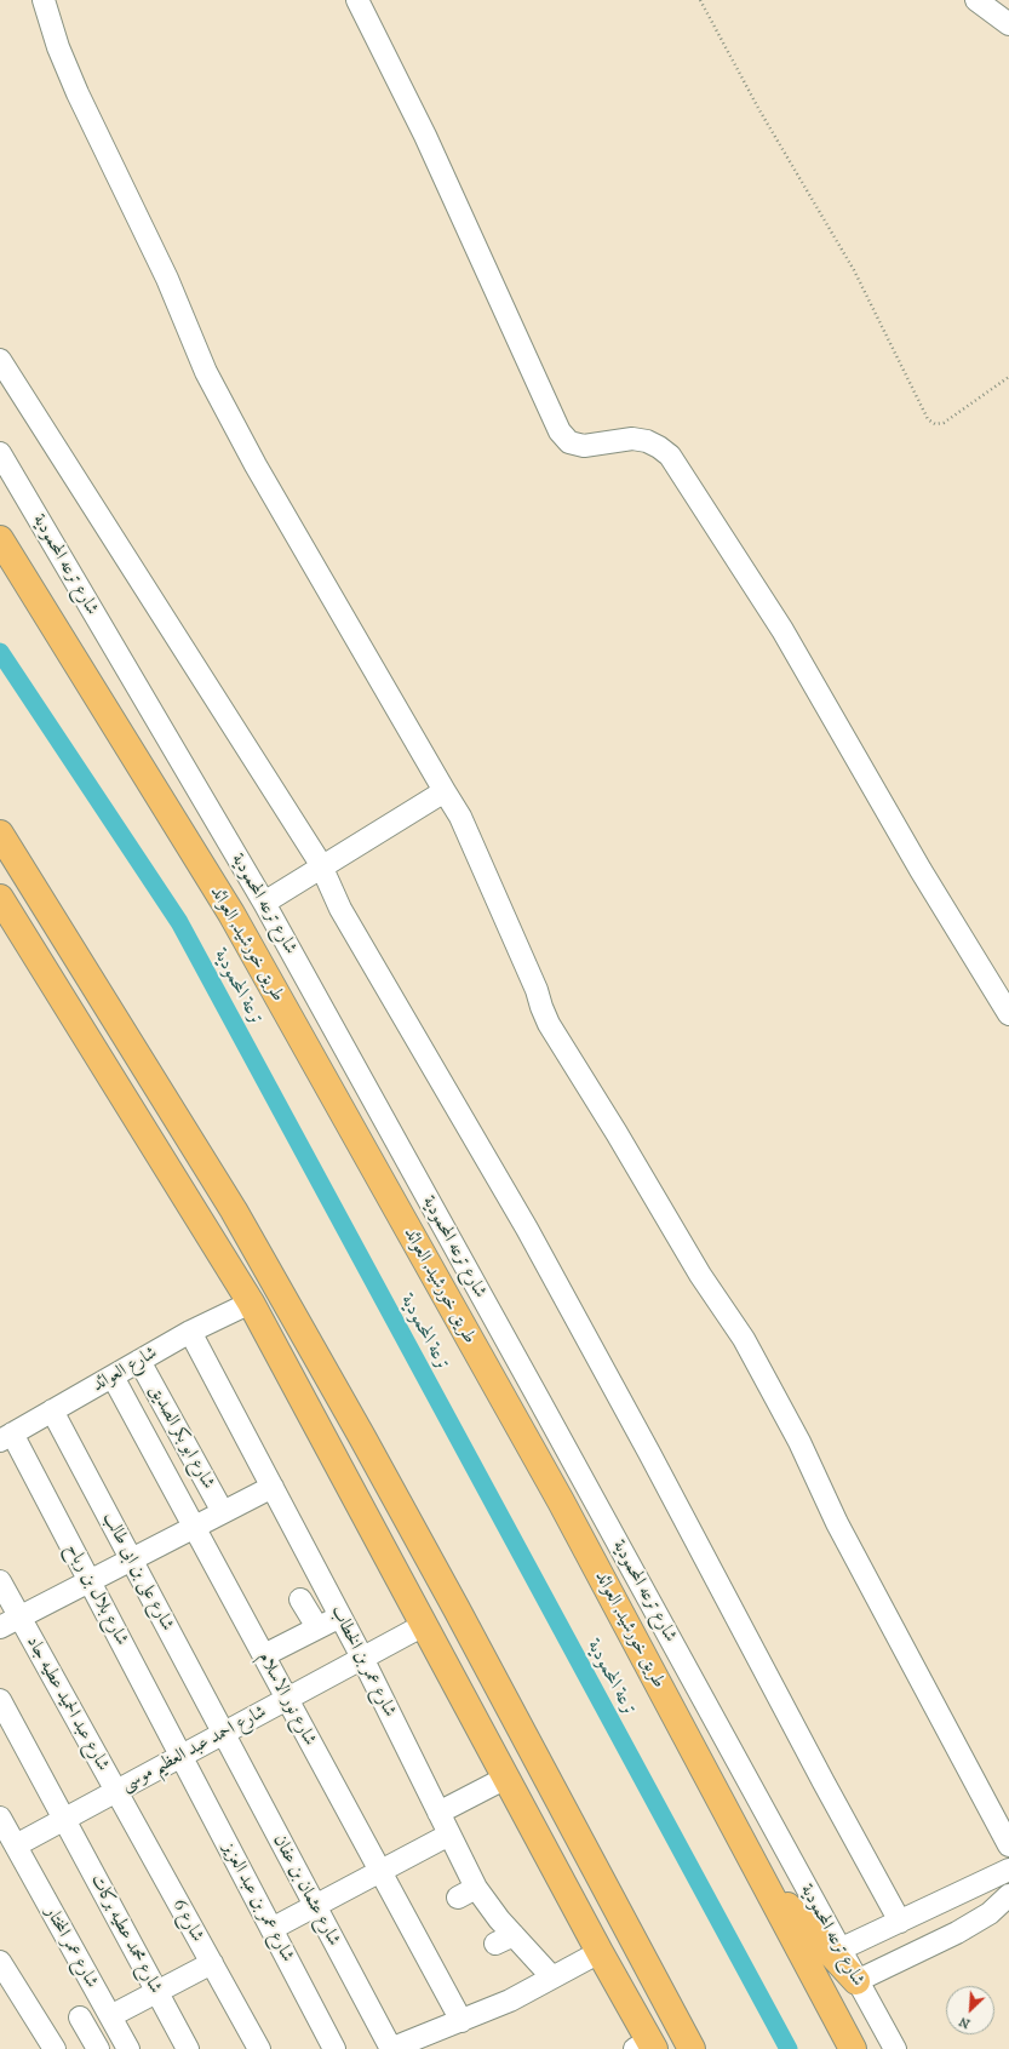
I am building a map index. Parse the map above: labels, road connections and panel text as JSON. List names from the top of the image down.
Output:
{
  "streets": {
    "main road": ["طريق خورشيد, العوائد"],
    "street": [
      "شارع ترعه المحمودية",
      "شارع العوائد",
      "شارع ابو بكر الصديق",
      "شارع على بن ابى طالب",
      "شارع بلال بن رباح",
      "شارع عمر بن الخطاب",
      "شارع نور الاسلام",
      "شارع عبد الحميد عطيه جاد",
      "شارع احمد عبد العظيم موسى",
      "شارع عثمان بن عفان",
      "شارع عمر بن عبد العزيز",
      "شارع 6",
      "شارع محمد عطيه بركات",
      "شارع عمر المختار"
    ]
  },
  "crossings": [
    ["شارع العوائد", "شارع ابو بكر الصديق"],
    ["شارع العوائد", "شارع على بن ابى طالب"],
    ["شارع العوائد", "شارع بلال بن رباح"],
    ["شارع العوائد", "شارع عمر بن الخطاب"],
    ["شارع العوائد", "شارع نور الاسلام"],
    ["شارع على بن ابى طالب", "شارع احمد عبد العظيم موسى"],
    ["شارع على بن ابى طالب", "شارع عثمان بن عفان"],
    ["شارع بلال بن رباح", "شارع احمد عبد العظيم موسى"],
    ["شارع بلال بن رباح", "شارع عمر بن عبد العزيز"],
    ["شارع عمر بن الخطاب", "شارع احمد عبد العظيم موسى"],
    ["شارع نور الاسلام", "شارع احمد عبد العظيم موسى"],
    ["شارع عبد الحميد عطيه جاد", "شارع احمد عبد العظيم موسى"],
    ["شارع عبد الحميد عطيه جاد", "شارع 6"],
    ["شارع احمد عبد العظيم موسى", "شارع عثمان بن عفان"],
    ["شارع احمد عبد العظيم موسى", "شارع عمر بن عبد العزيز"],
    ["شارع احمد عبد العظيم موسى", "شارع 6"],
    ["شارع احمد عبد العظيم موسى", "شارع محمد عطيه بركات"],
    ["شارع احمد عبد العظيم موسى", "شارع عمر المختار"]
  ],
  "water": ["ترعة المحمودية"],
  "north": "bottom left"
}
